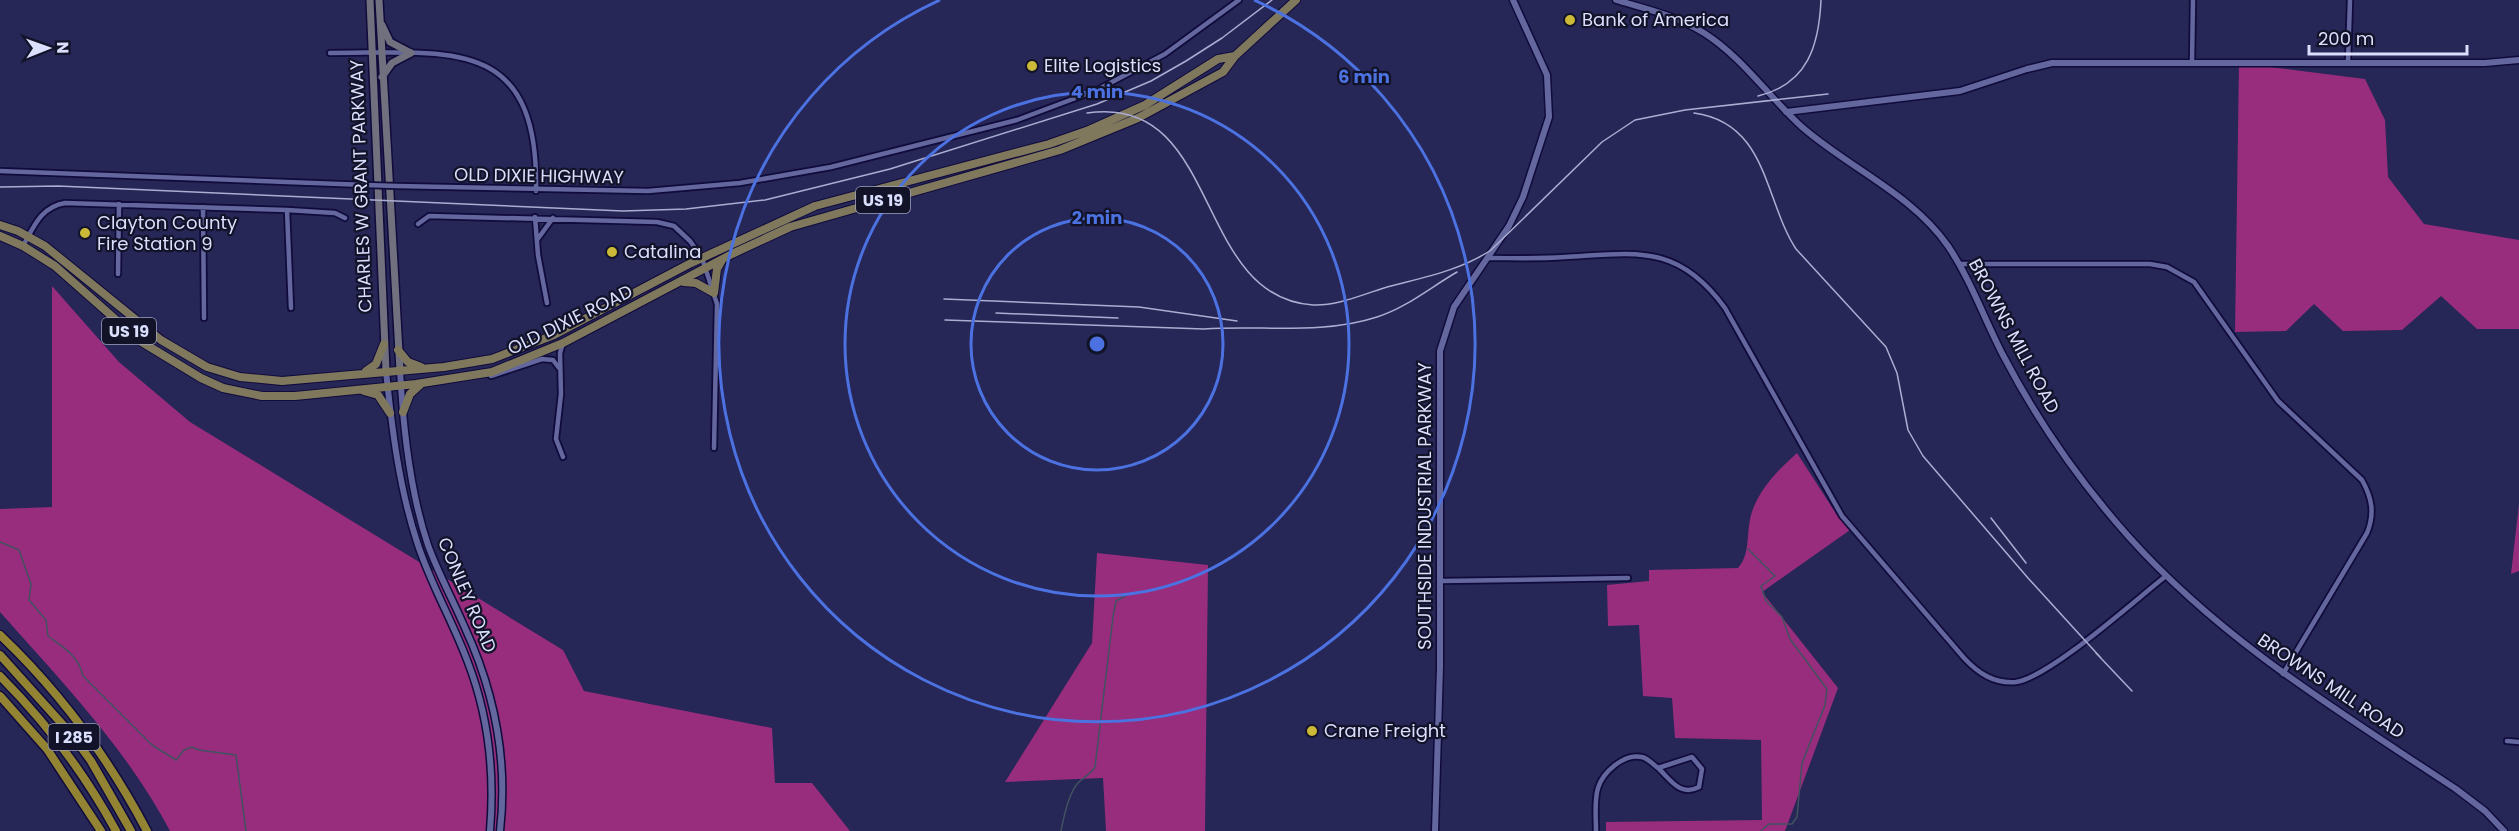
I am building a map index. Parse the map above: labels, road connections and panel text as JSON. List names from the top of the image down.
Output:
{
  "streets": {
    "highway": ["I 285"],
    "main road": ["CHARLES W GRANT PARKWAY", "US 19", "OLD DIXIE ROAD"],
    "street": [
      "OLD DIXIE HIGHWAY",
      "BROWNS MILL ROAD",
      "SOUTHSIDE INDUSTRIAL PARKWAY",
      "CONLEY ROAD"
    ]
  },
  "crossings": [
    ["CHARLES W GRANT PARKWAY", "OLD DIXIE ROAD"],
    ["CHARLES W GRANT PARKWAY", "CONLEY ROAD"],
    ["US 19", "OLD DIXIE ROAD"],
    ["OLD DIXIE ROAD", "CONLEY ROAD"]
  ],
  "places": [
    "Bank of America",
    "Elite Logistics",
    "Clayton County Fire Station 9",
    "Catalina",
    "Crane Freight"
  ],
  "scale_bar": "200 m",
  "north": "right",
  "rings": ["6 min", "4 min", "2 min"]
}
